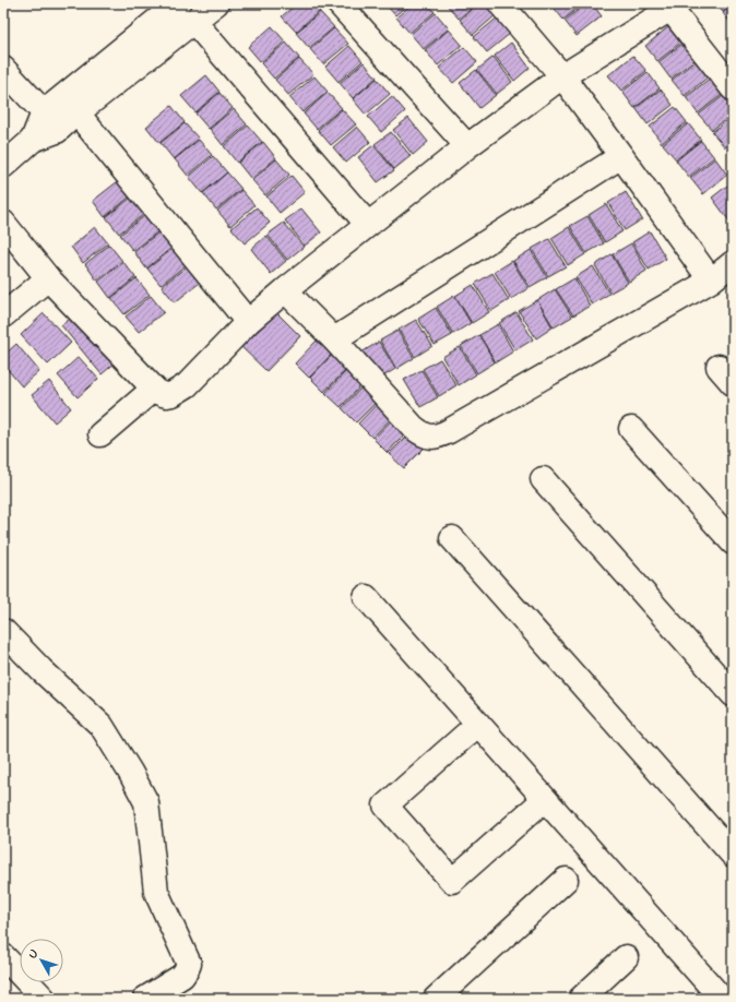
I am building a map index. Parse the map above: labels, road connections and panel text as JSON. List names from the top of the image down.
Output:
{
  "north": "top left"
}
